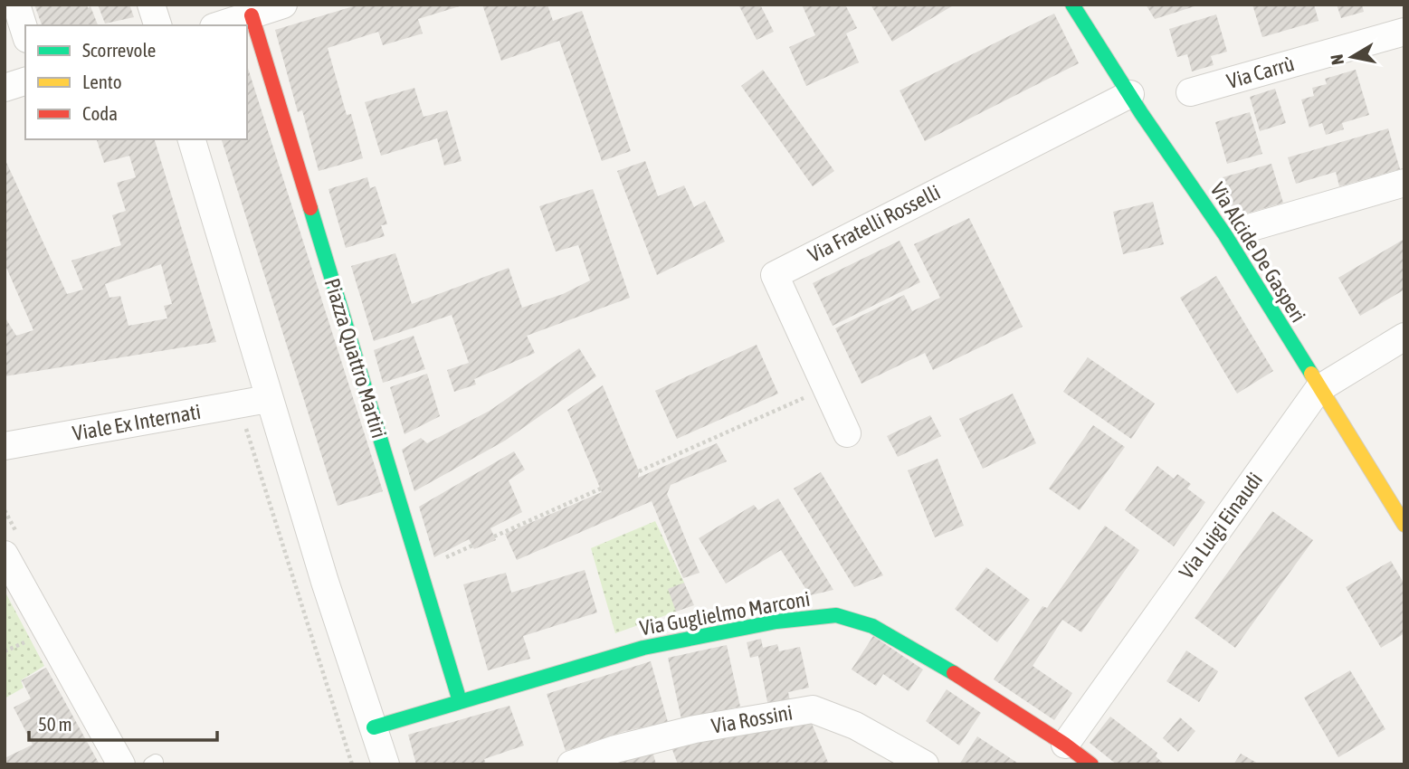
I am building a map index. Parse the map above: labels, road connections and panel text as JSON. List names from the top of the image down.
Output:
{
  "streets": {
    "street": [
      "Via Carrù",
      "Via Fratelli Rosselli",
      "Via Alcide De Gasperi",
      "Piazza Quattro Martiri",
      "Viale Ex Internati",
      "Via Luigi Einaudi",
      "Via Guglielmo Marconi",
      "Via Rossini"
    ]
  },
  "crossings": [
    ["Via Fratelli Rosselli", "Via Alcide De Gasperi"],
    ["Via Alcide De Gasperi", "Via Luigi Einaudi"],
    ["Piazza Quattro Martiri", "Via Guglielmo Marconi"],
    ["Via Luigi Einaudi", "Via Guglielmo Marconi"]
  ],
  "legend": ["Scorrevole", "Lento", "Coda"],
  "scale_bar": "50 m",
  "north": "left"
}
